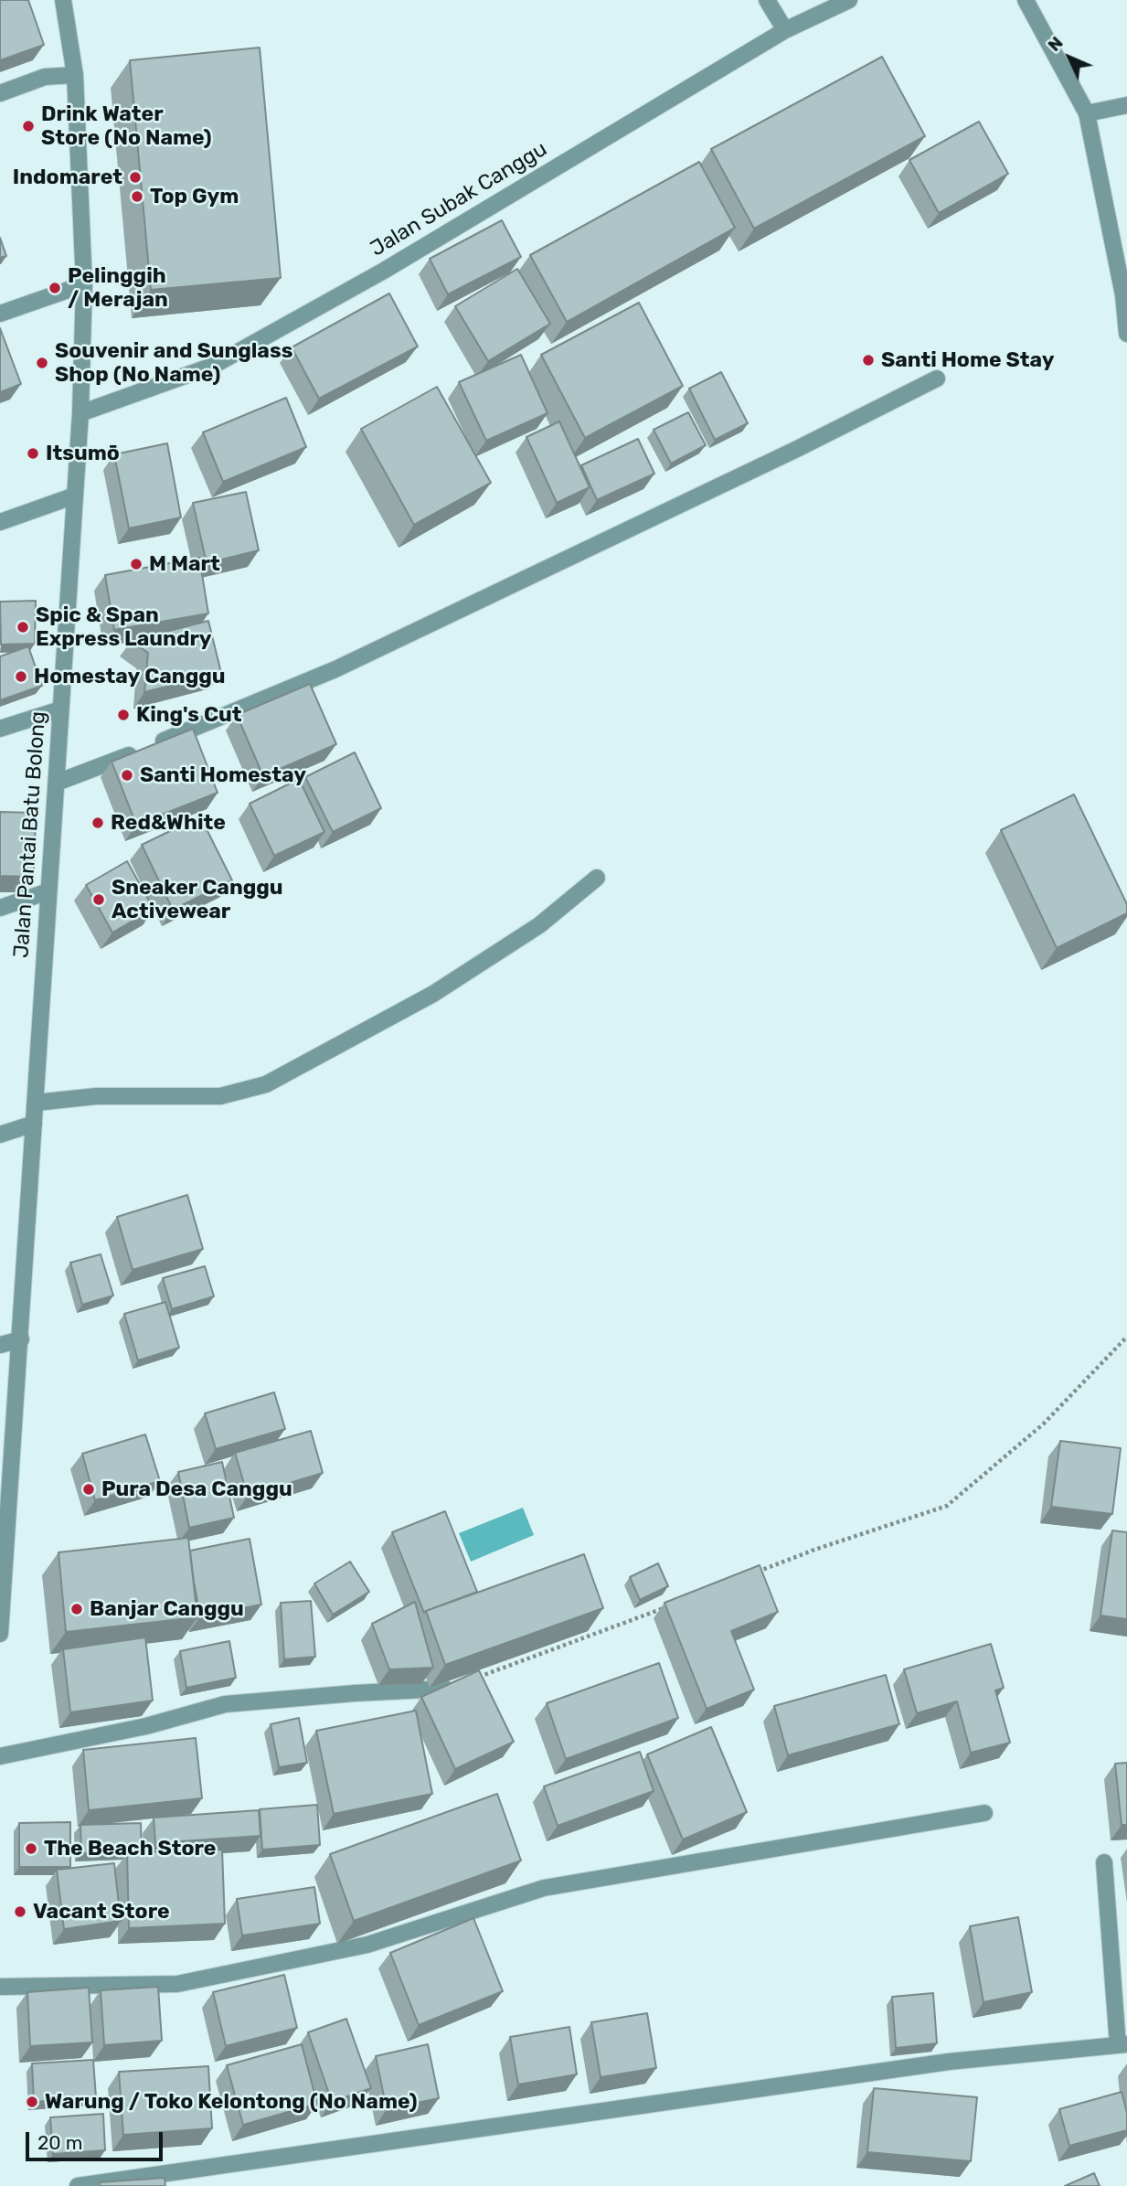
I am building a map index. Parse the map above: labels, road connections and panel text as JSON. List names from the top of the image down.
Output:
{
  "streets": {
    "street": ["Jalan Subak Canggu", "Jalan Pantai Batu Bolong"]
  },
  "crossings": [
    ["Jalan Subak Canggu", "Jalan Pantai Batu Bolong"]
  ],
  "places": [
    "Drink Water Store (No Name)",
    "Indomaret",
    "Top Gym",
    "Pelinggih / Merajan",
    "Santi Home Stay",
    "Souvenir and Sunglass Shop (No Name)",
    "Itsumō",
    "M Mart",
    "Spic & Span Express Laundry",
    "Homestay Canggu",
    "King's Cut",
    "Santi Homestay",
    "Red&White",
    "Sneaker Canggu Activewear",
    "Pura Desa Canggu",
    "Banjar Canggu",
    "The Beach Store",
    "Vacant Store",
    "Warung / Toko Kelontong (No Name)"
  ],
  "scale_bar": "20 m",
  "north": "top left"
}
